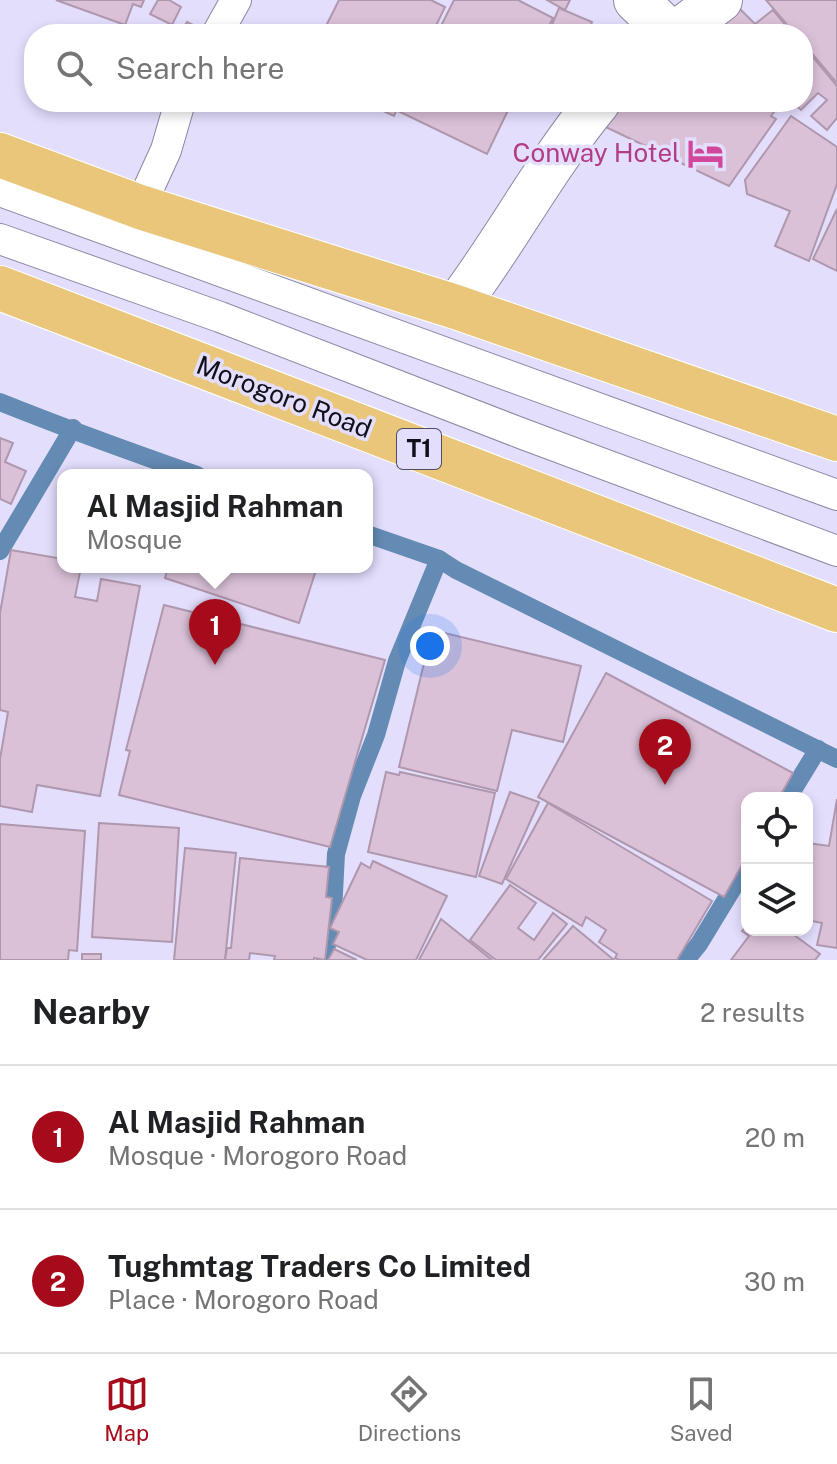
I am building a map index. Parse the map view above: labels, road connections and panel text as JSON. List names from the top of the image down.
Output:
{
  "streets": {
    "highway": ["Morogoro Road", "T1"]
  },
  "places": {
    "hotel": ["Conway Hotel"]
  },
  "page": {
    "search": "Search here",
    "popup": ["Al Masjid Rahman", "Mosque"],
    "pins": ["1", "2"],
    "heading": ["Nearby", "2 results"],
    "list": [
      {
        "mark": "1",
        "name": "Al Masjid Rahman",
        "note": "Mosque · Morogoro Road",
        "value": "20 m"
      },
      {
        "mark": "2",
        "name": "Tughmtag Traders Co Limited",
        "note": "Place · Morogoro Road",
        "value": "30 m"
      }
    ],
    "nav": ["Map", "Directions", "Saved"]
  }
}
